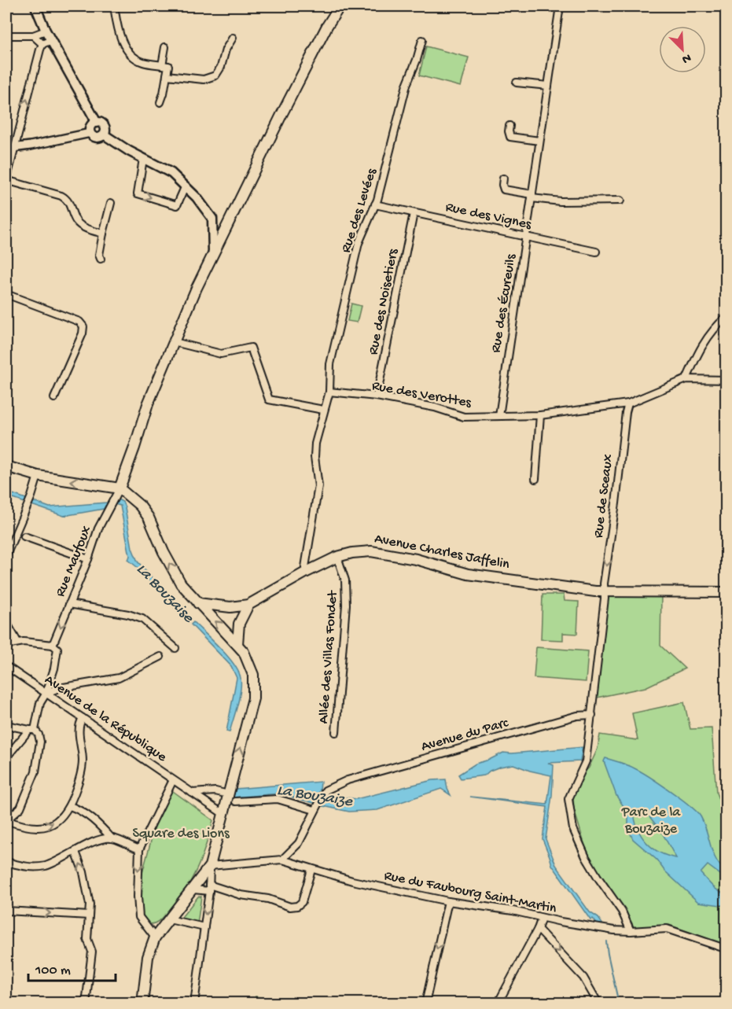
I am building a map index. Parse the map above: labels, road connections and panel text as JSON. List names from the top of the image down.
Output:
{
  "streets": {
    "main road": ["Avenue Charles Jaffelin"],
    "street": [
      "Rue des Levées",
      "Rue des Vignes",
      "Rue des Noisetiers",
      "Rue des Écureuils",
      "Rue des Verottes",
      "Rue de Sceaux",
      "Rue Maufoux",
      "Allée des Villas Fondet",
      "Avenue de la République",
      "Avenue du Parc",
      "Rue du Faubourg Saint-Martin"
    ]
  },
  "crossings": [
    ["Rue des Levées", "Rue des Vignes"],
    ["Rue des Levées", "Rue des Verottes"],
    ["Rue des Vignes", "Rue des Noisetiers"],
    ["Rue des Vignes", "Rue des Écureuils"],
    ["Rue des Noisetiers", "Rue des Verottes"],
    ["Rue des Écureuils", "Rue des Verottes"],
    ["Rue des Verottes", "Rue de Sceaux"],
    ["Rue de Sceaux", "Avenue Charles Jaffelin"],
    ["Avenue Charles Jaffelin", "Allée des Villas Fondet"],
    ["Avenue du Parc", "Rue du Faubourg Saint-Martin"]
  ],
  "one_way": ["Rue de Sceaux"],
  "water": ["La Bouzaise", "La Bouzaize"],
  "parks": ["Parc de la Bouzaize", "Square des Lions"],
  "scale_bar": "100 m",
  "north": "bottom right"
}
